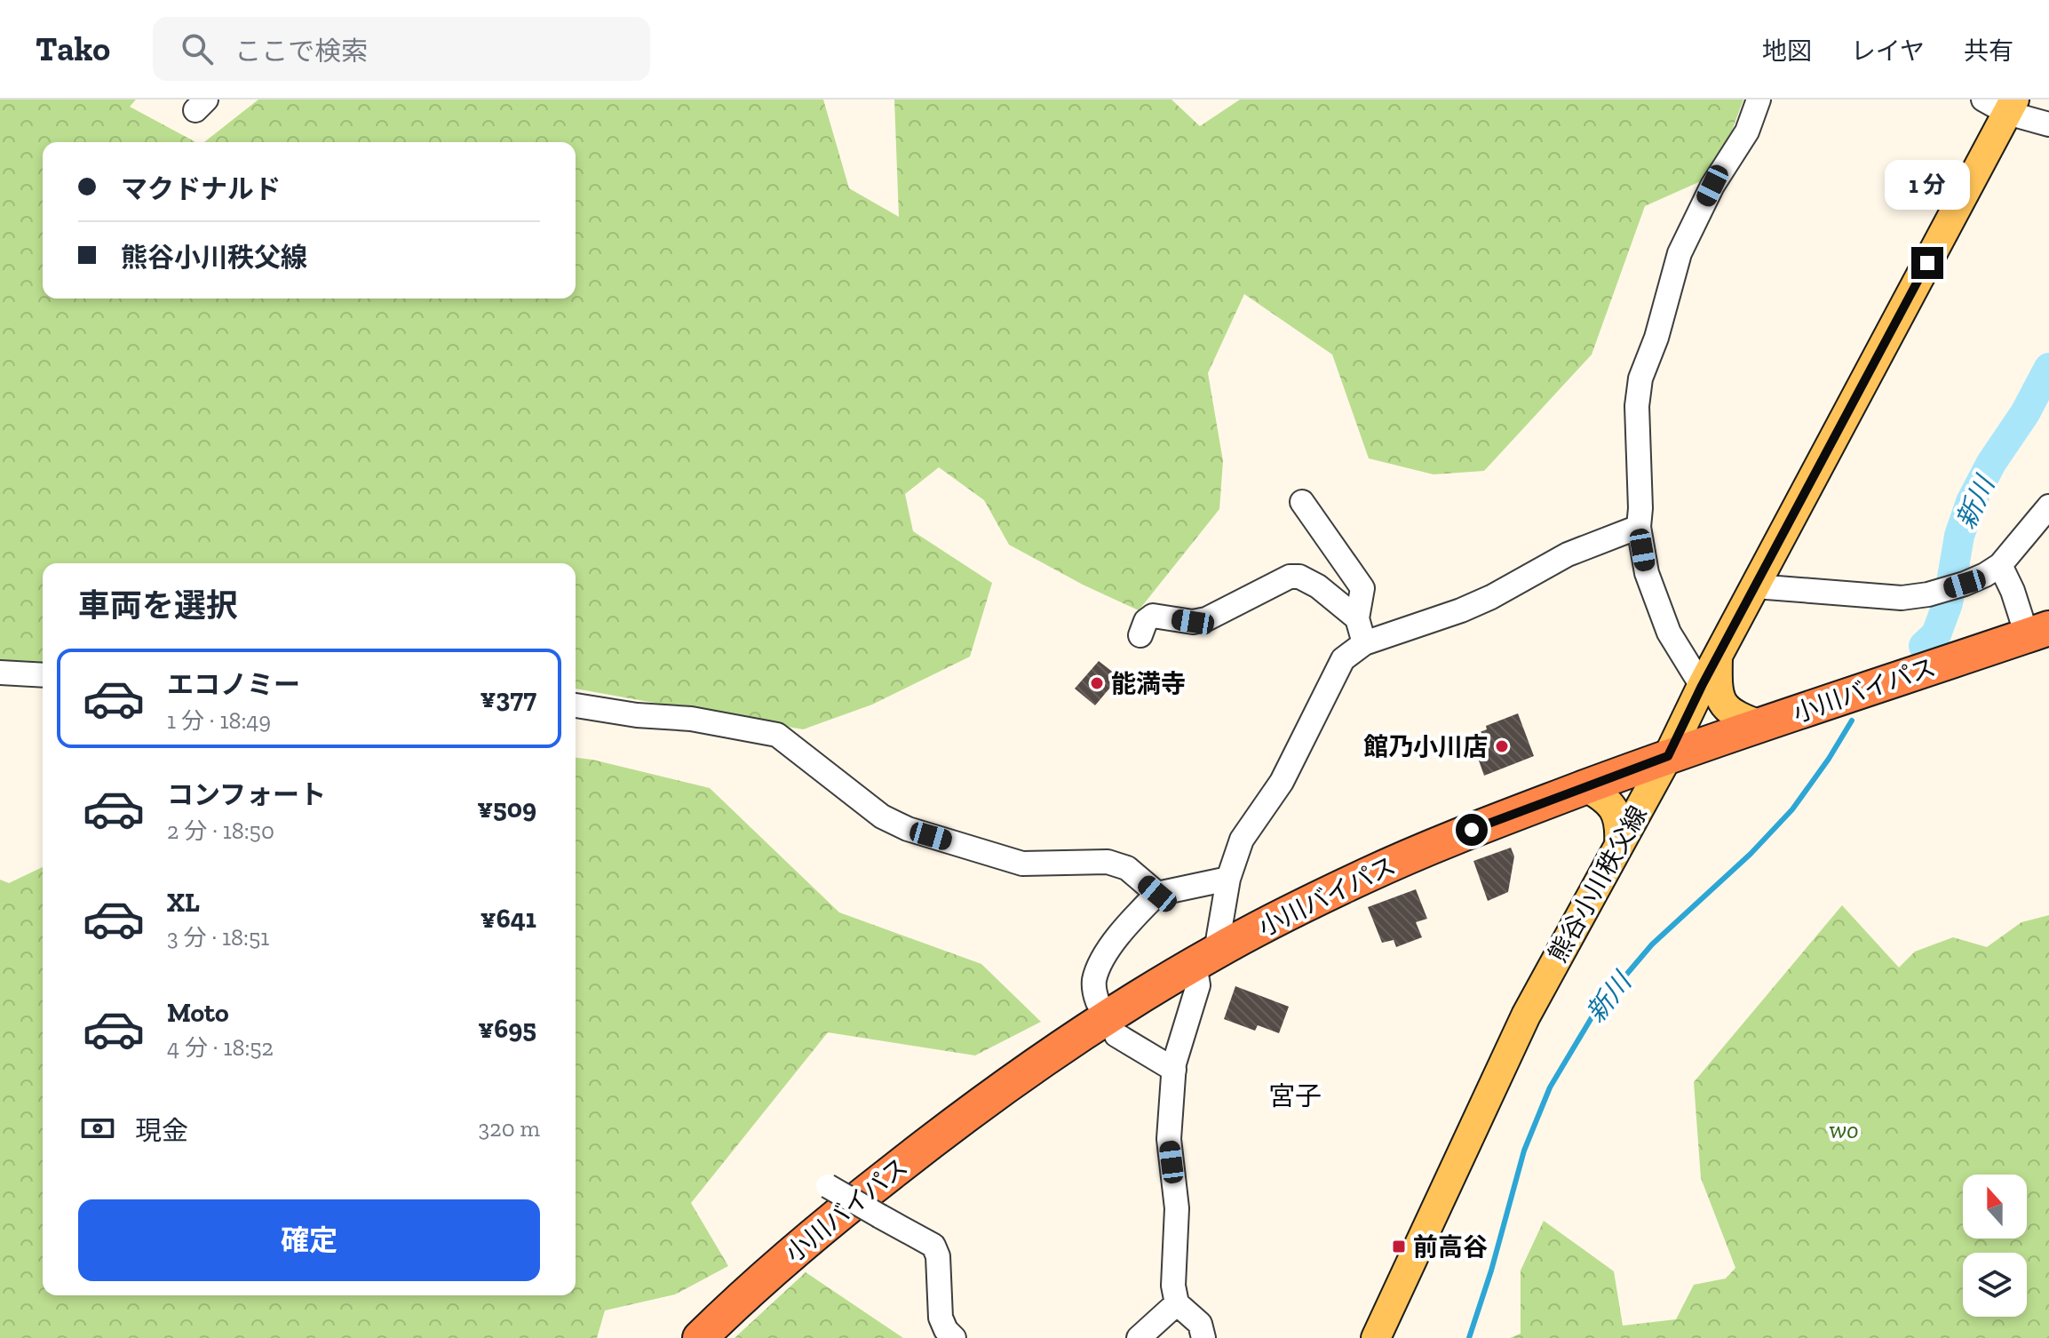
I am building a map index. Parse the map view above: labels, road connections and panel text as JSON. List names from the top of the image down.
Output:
{
  "streets": {
    "highway": ["小川バイパス"],
    "main road": ["熊谷小川秩父線"]
  },
  "crossings": [
    ["小川バイパス", "熊谷小川秩父線"]
  ],
  "districts": ["宮子"],
  "water": ["新川"],
  "parks": ["wo"],
  "places": {
    "other": ["能満寺", "館乃小川店"],
    "transit": ["前高谷"]
  },
  "north": "top",
  "page": {
    "header": "Tako",
    "search": "ここで検索",
    "nav": ["地図", "レイヤ", "共有"],
    "banner": ["マクドナルド", "熊谷小川秩父線"],
    "bubble": "1 分",
    "heading": "車両を選択",
    "list": [
      {
        "name": "エコノミー",
        "note": "1 分 · 18:49",
        "value": "¥377"
      },
      {
        "name": "コンフォート",
        "note": "2 分 · 18:50",
        "value": "¥509"
      },
      {
        "name": "XL",
        "note": "3 分 · 18:51",
        "value": "¥641"
      },
      {
        "name": "Moto",
        "note": "4 分 · 18:52",
        "value": "¥695"
      }
    ],
    "pay": ["現金", "320 m"],
    "buttons": "確定"
  }
}
